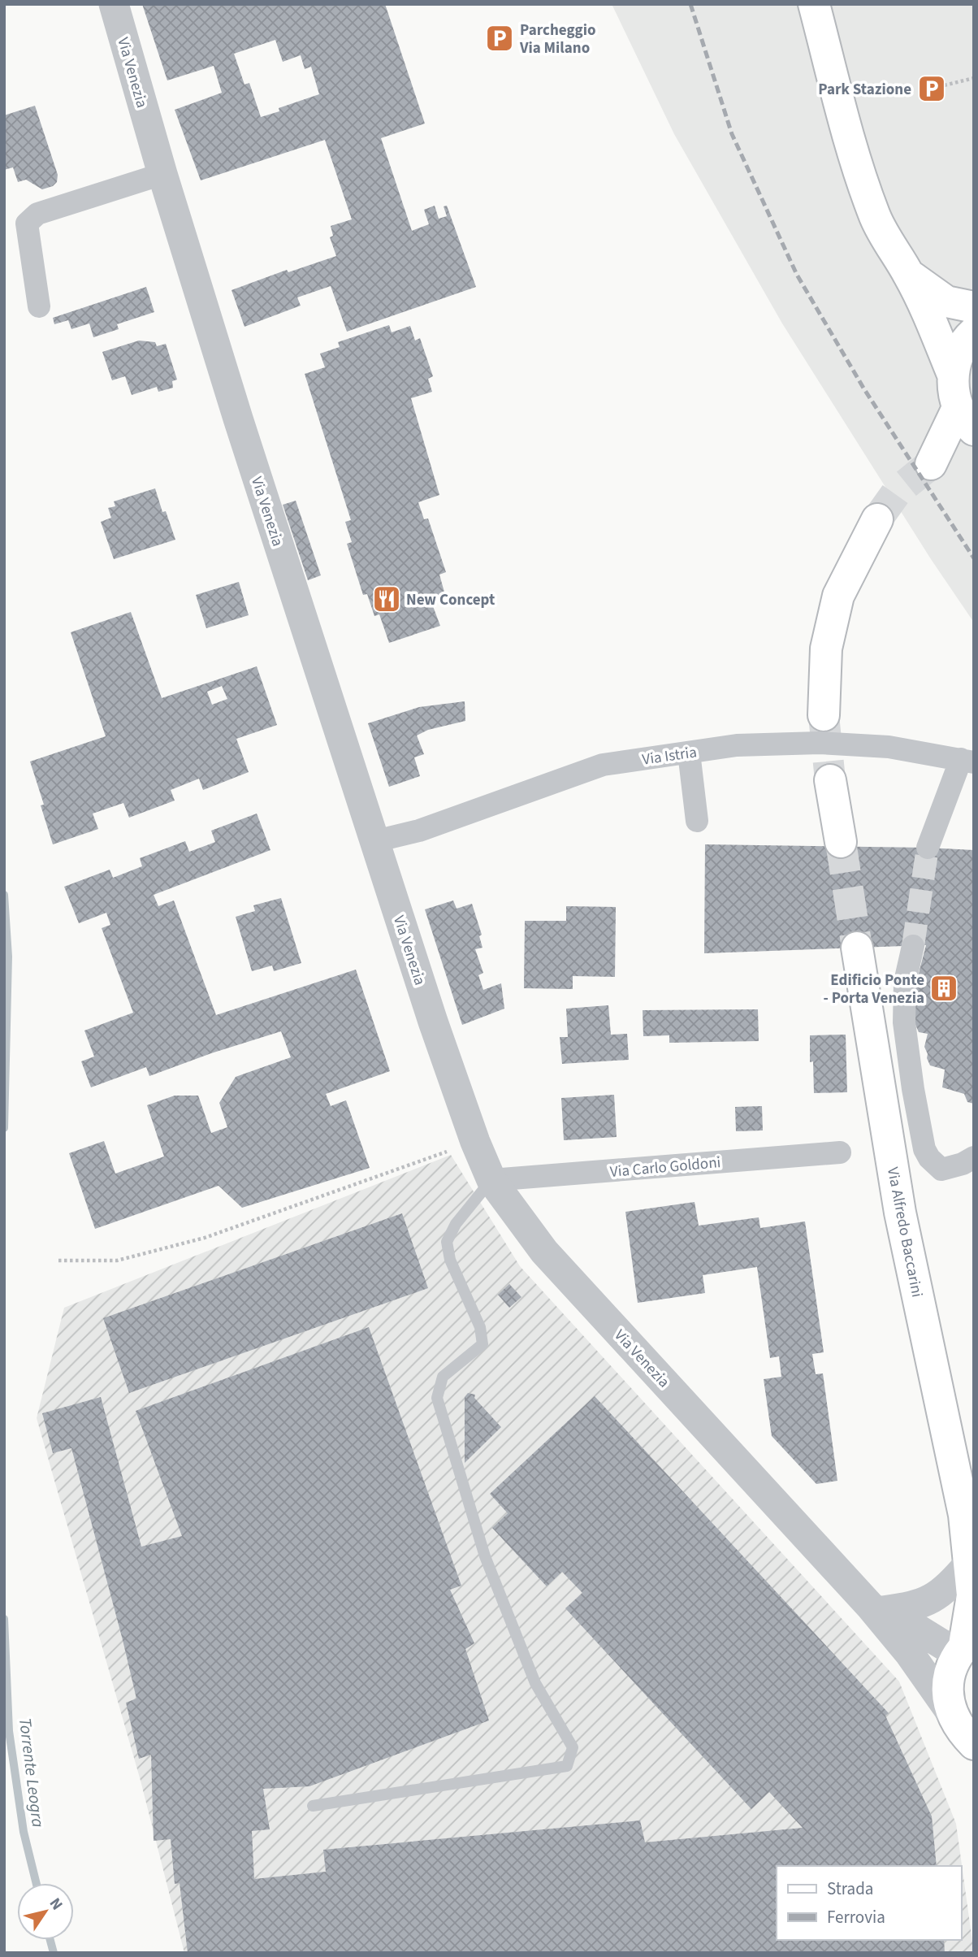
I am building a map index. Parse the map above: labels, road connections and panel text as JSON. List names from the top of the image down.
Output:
{
  "streets": {
    "main road": ["Via Alfredo Baccarini"],
    "street": ["Via Venezia", "Via Istria", "Via Carlo Goldoni"]
  },
  "crossings": [
    ["Via Venezia", "Via Istria"],
    ["Via Venezia", "Via Carlo Goldoni"],
    ["Via Venezia", "Via Alfredo Baccarini"]
  ],
  "water": ["Torrente Leogra"],
  "places": {
    "parking": ["Parcheggio Via Milano", "Park Stazione"],
    "restaurant": ["New Concept"],
    "building": ["Edificio Ponte - Porta Venezia"]
  },
  "legend": ["Strada", "Ferrovia"],
  "north": "top right"
}
